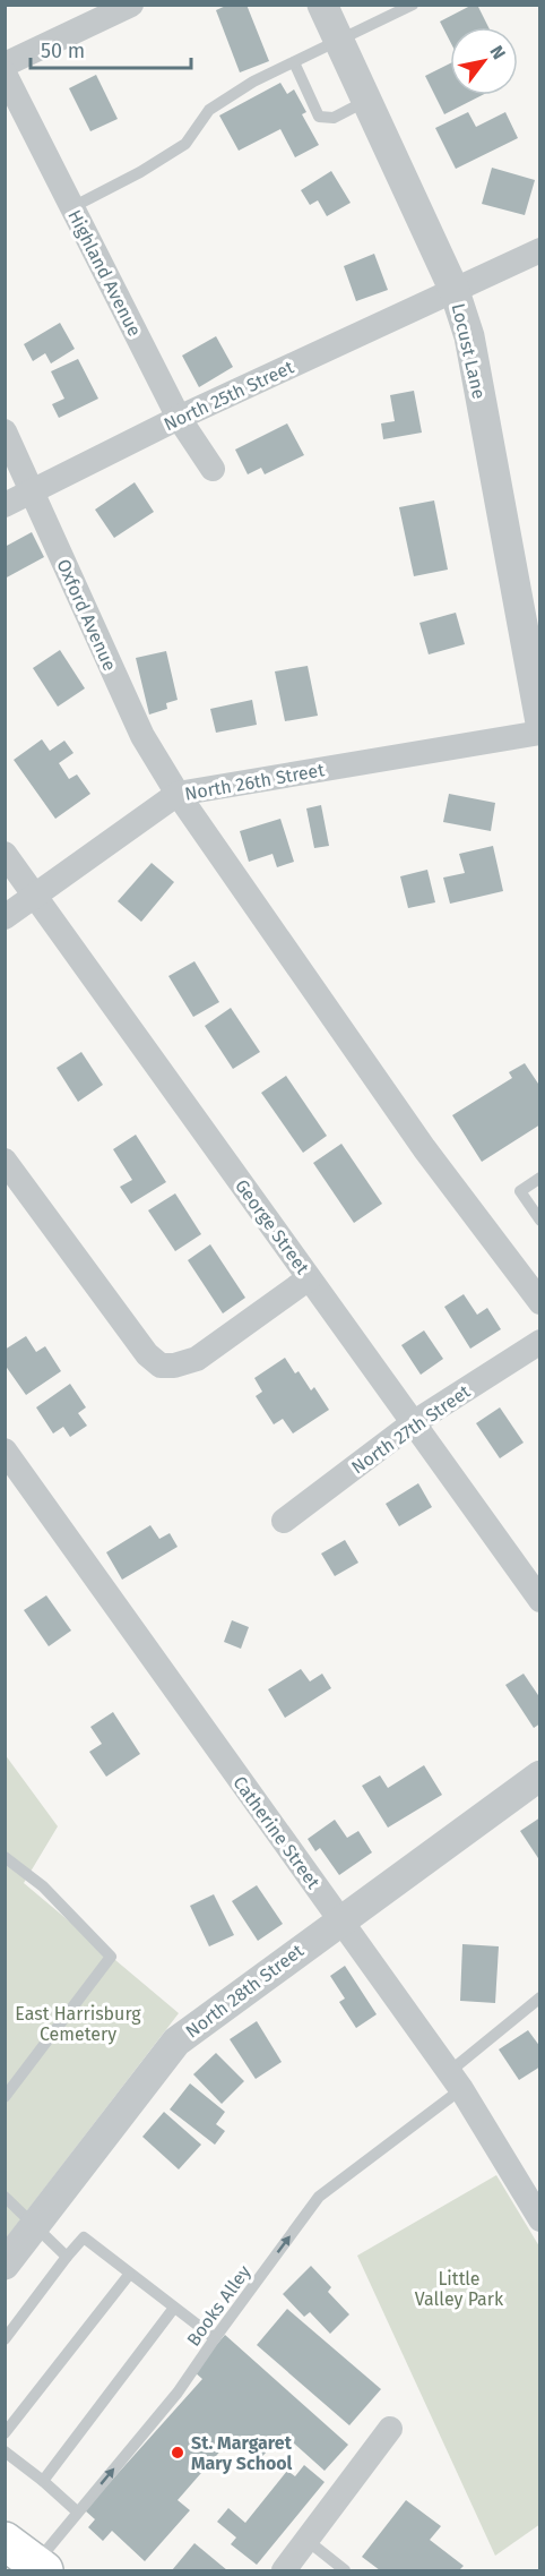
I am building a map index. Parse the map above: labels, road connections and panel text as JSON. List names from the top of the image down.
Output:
{
  "streets": {
    "street": [
      "Highland Avenue",
      "Locust Lane",
      "North 25th Street",
      "Oxford Avenue",
      "North 26th Street",
      "George Street",
      "North 27th Street",
      "Catherine Street",
      "North 28th Street"
    ],
    "lane": ["Books Alley"]
  },
  "crossings": [
    ["Highland Avenue", "North 25th Street"],
    ["Locust Lane", "North 25th Street"],
    ["North 25th Street", "Oxford Avenue"],
    ["Oxford Avenue", "North 26th Street"],
    ["North 26th Street", "George Street"],
    ["George Street", "North 27th Street"],
    ["Catherine Street", "North 28th Street"],
    ["Catherine Street", "Books Alley"]
  ],
  "parks": ["East Harrisburg Cemetery", "Little Valley Park"],
  "places": ["St. Margaret Mary School"],
  "scale_bar": "50 m",
  "north": "top right"
}
